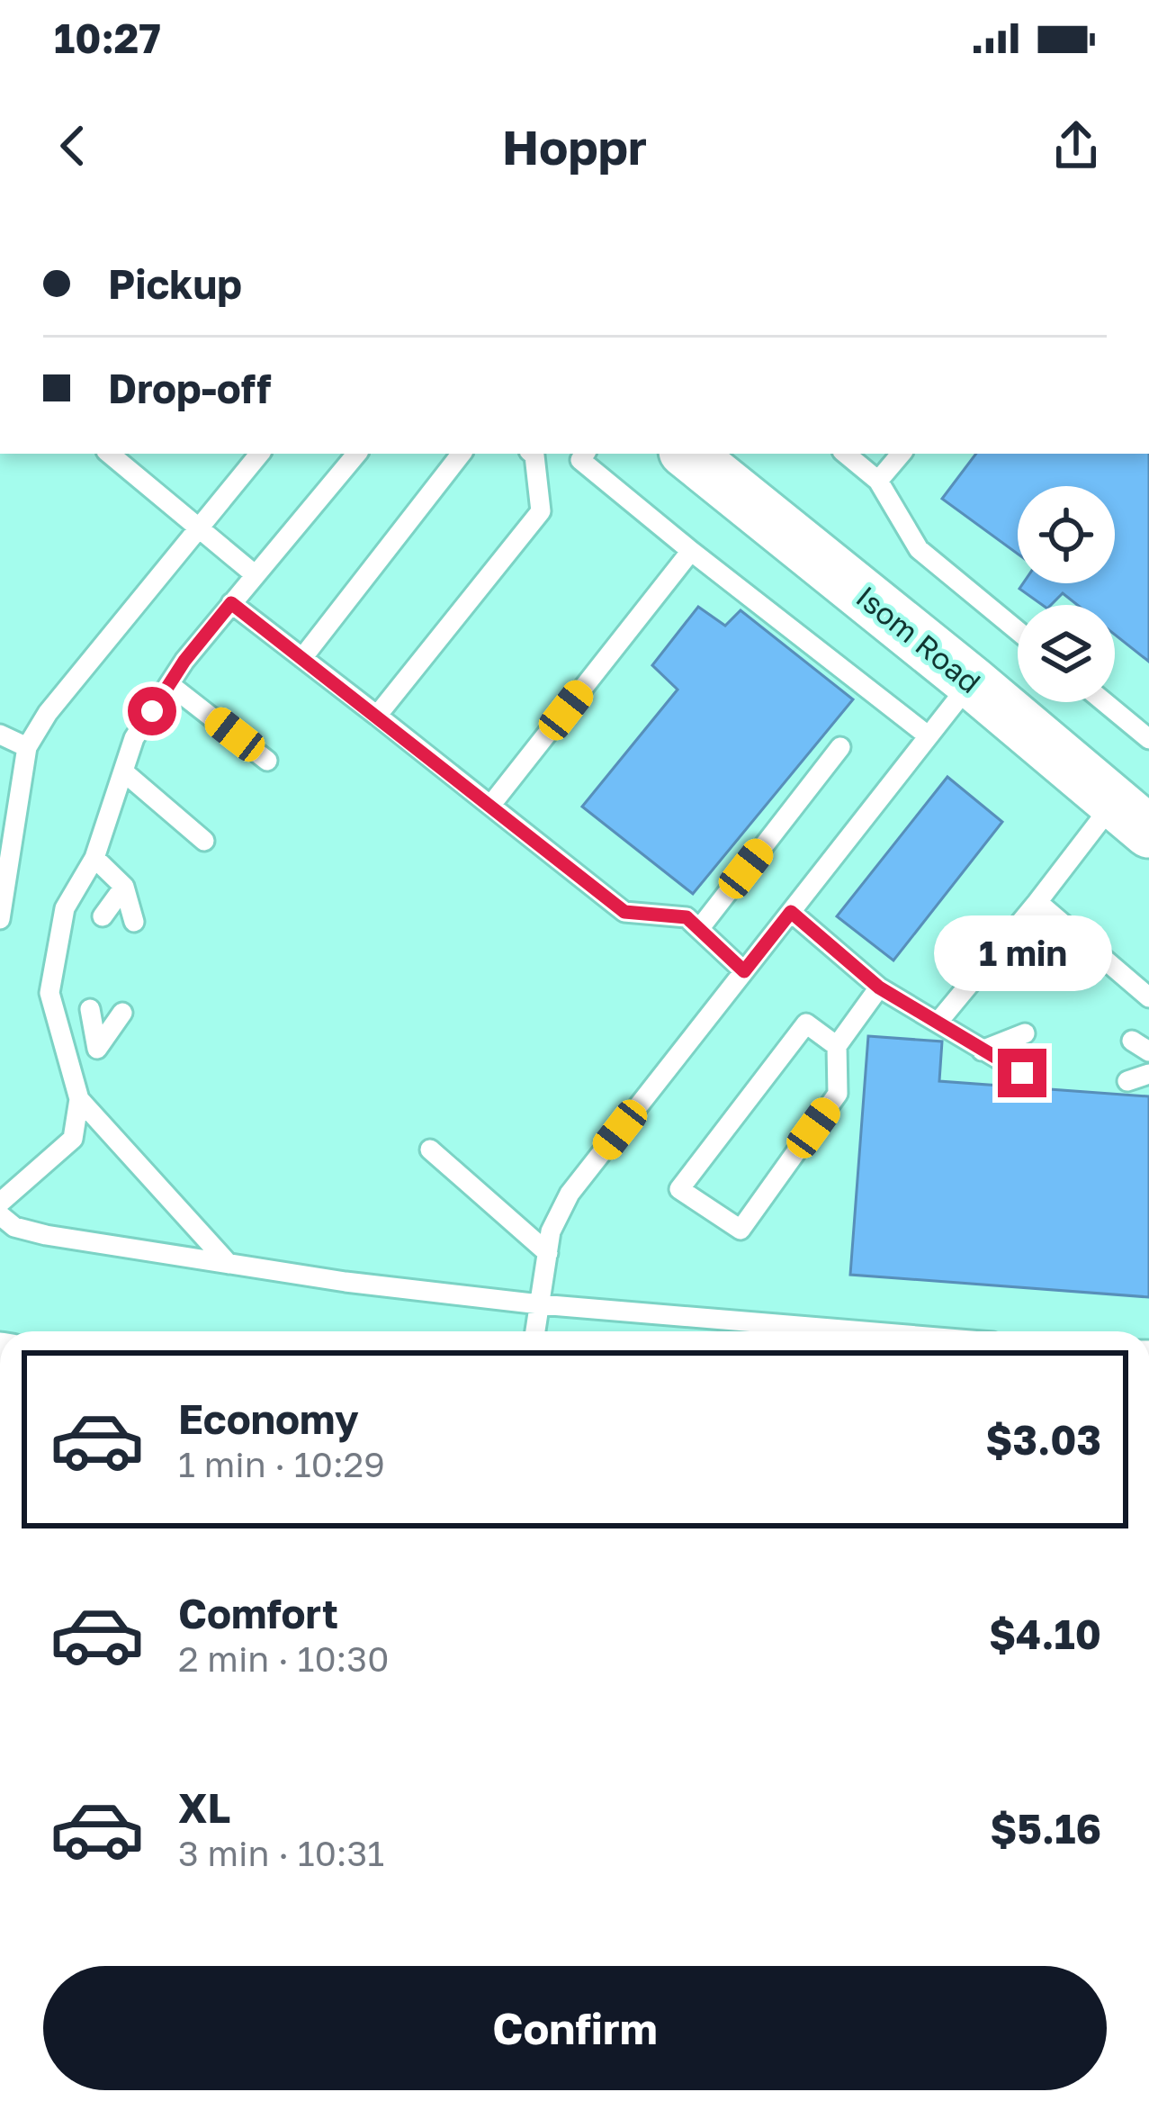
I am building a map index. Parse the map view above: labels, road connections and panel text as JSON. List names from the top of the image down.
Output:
{
  "streets": {
    "street": ["Isom Road"]
  },
  "page": {
    "status": "10:27",
    "header": "Hoppr",
    "banner": ["Pickup", "Drop-off"],
    "bubble": "1 min",
    "list": [
      {
        "name": "Economy",
        "note": "1 min · 10:29",
        "value": "$3.03"
      },
      {
        "name": "Comfort",
        "note": "2 min · 10:30",
        "value": "$4.10"
      },
      {
        "name": "XL",
        "note": "3 min · 10:31",
        "value": "$5.16"
      }
    ],
    "buttons": "Confirm"
  }
}
